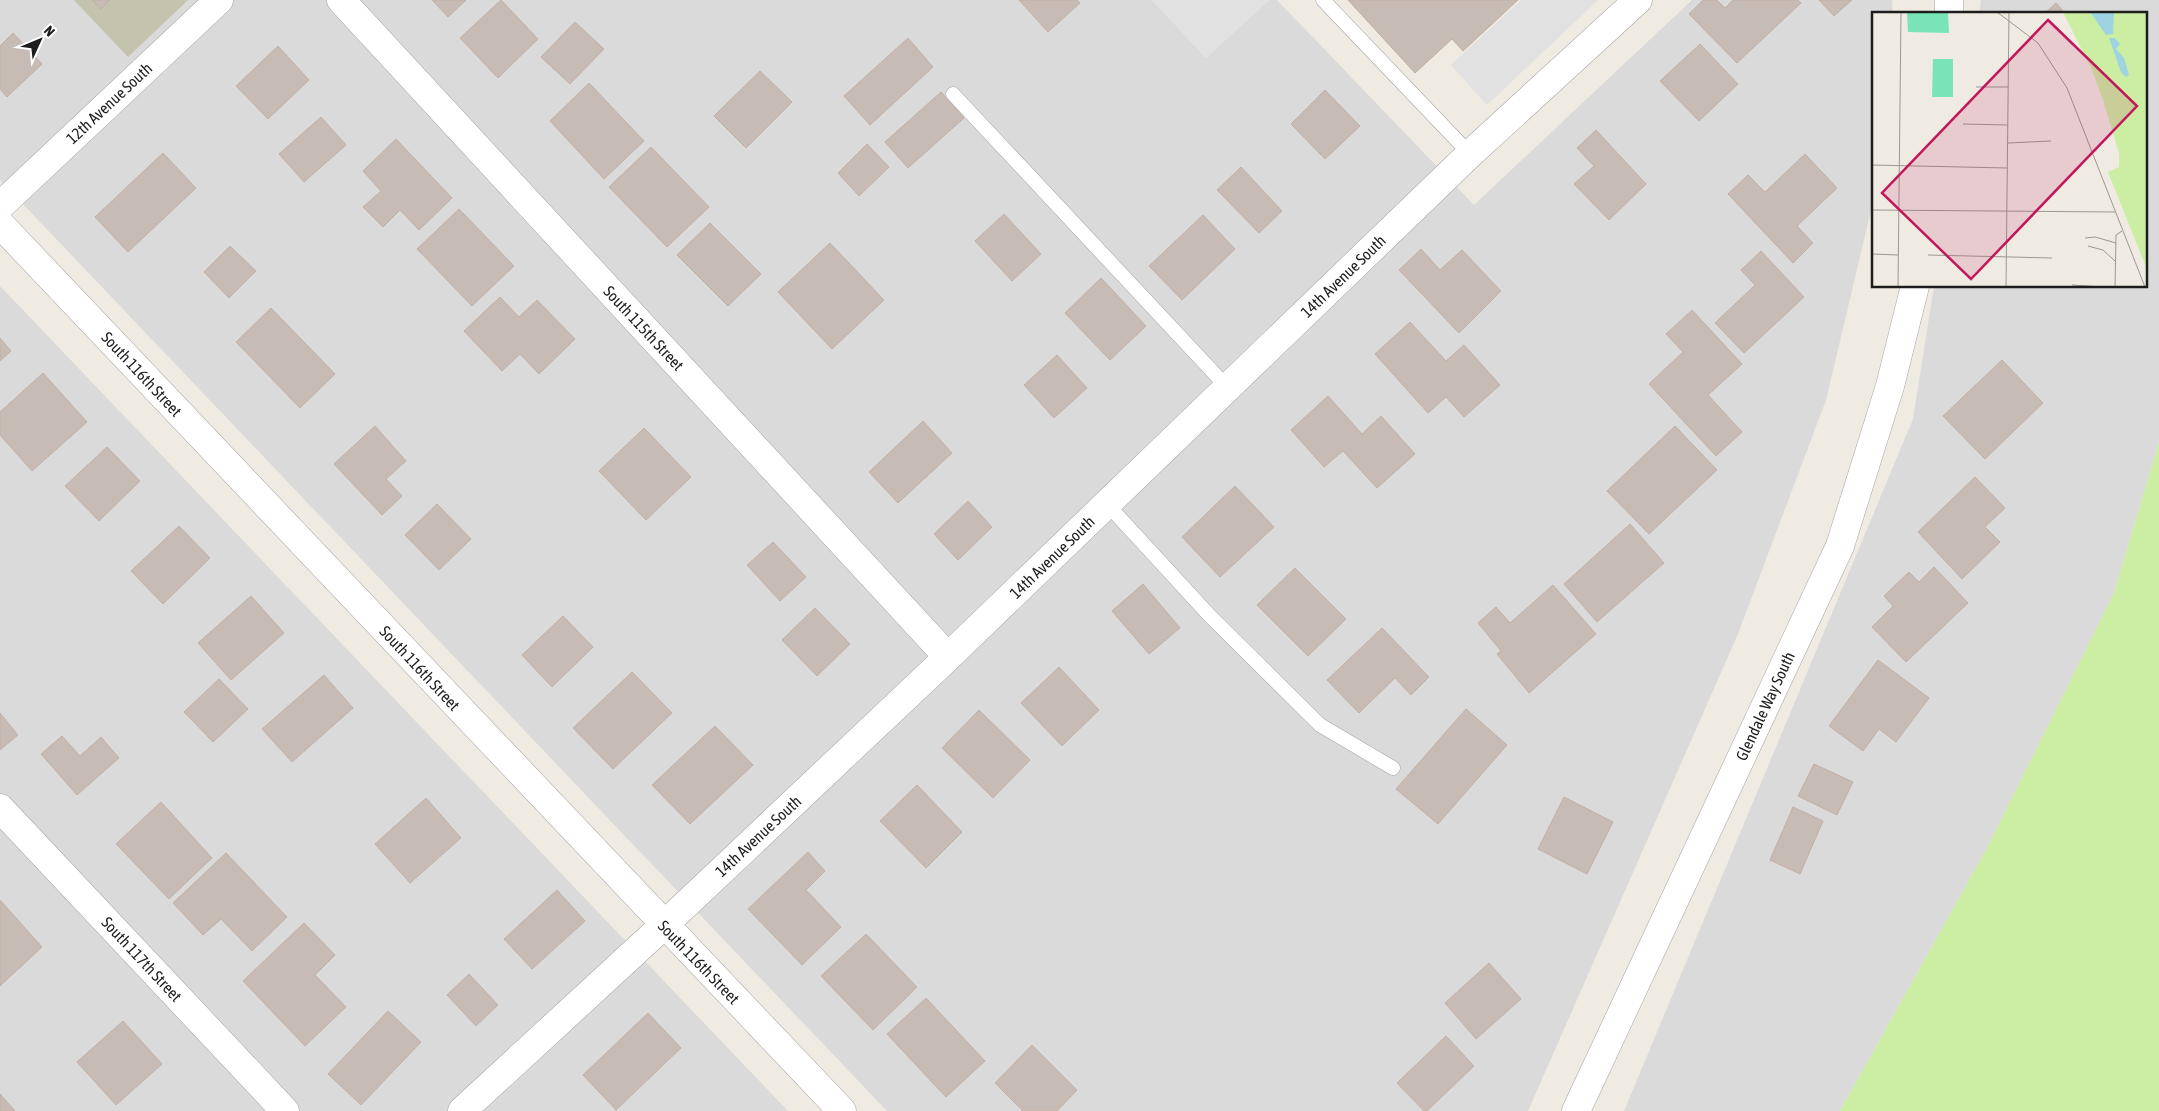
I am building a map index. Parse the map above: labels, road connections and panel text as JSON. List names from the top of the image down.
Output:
{
  "streets": {
    "street": [
      "12th Avenue South",
      "14th Avenue South",
      "South 115th Street",
      "South 116th Street",
      "Glendale Way South",
      "South 117th Street"
    ]
  },
  "crossings": [
    ["14th Avenue South", "South 115th Street"],
    ["14th Avenue South", "South 116th Street"]
  ],
  "north": "top right"
}
